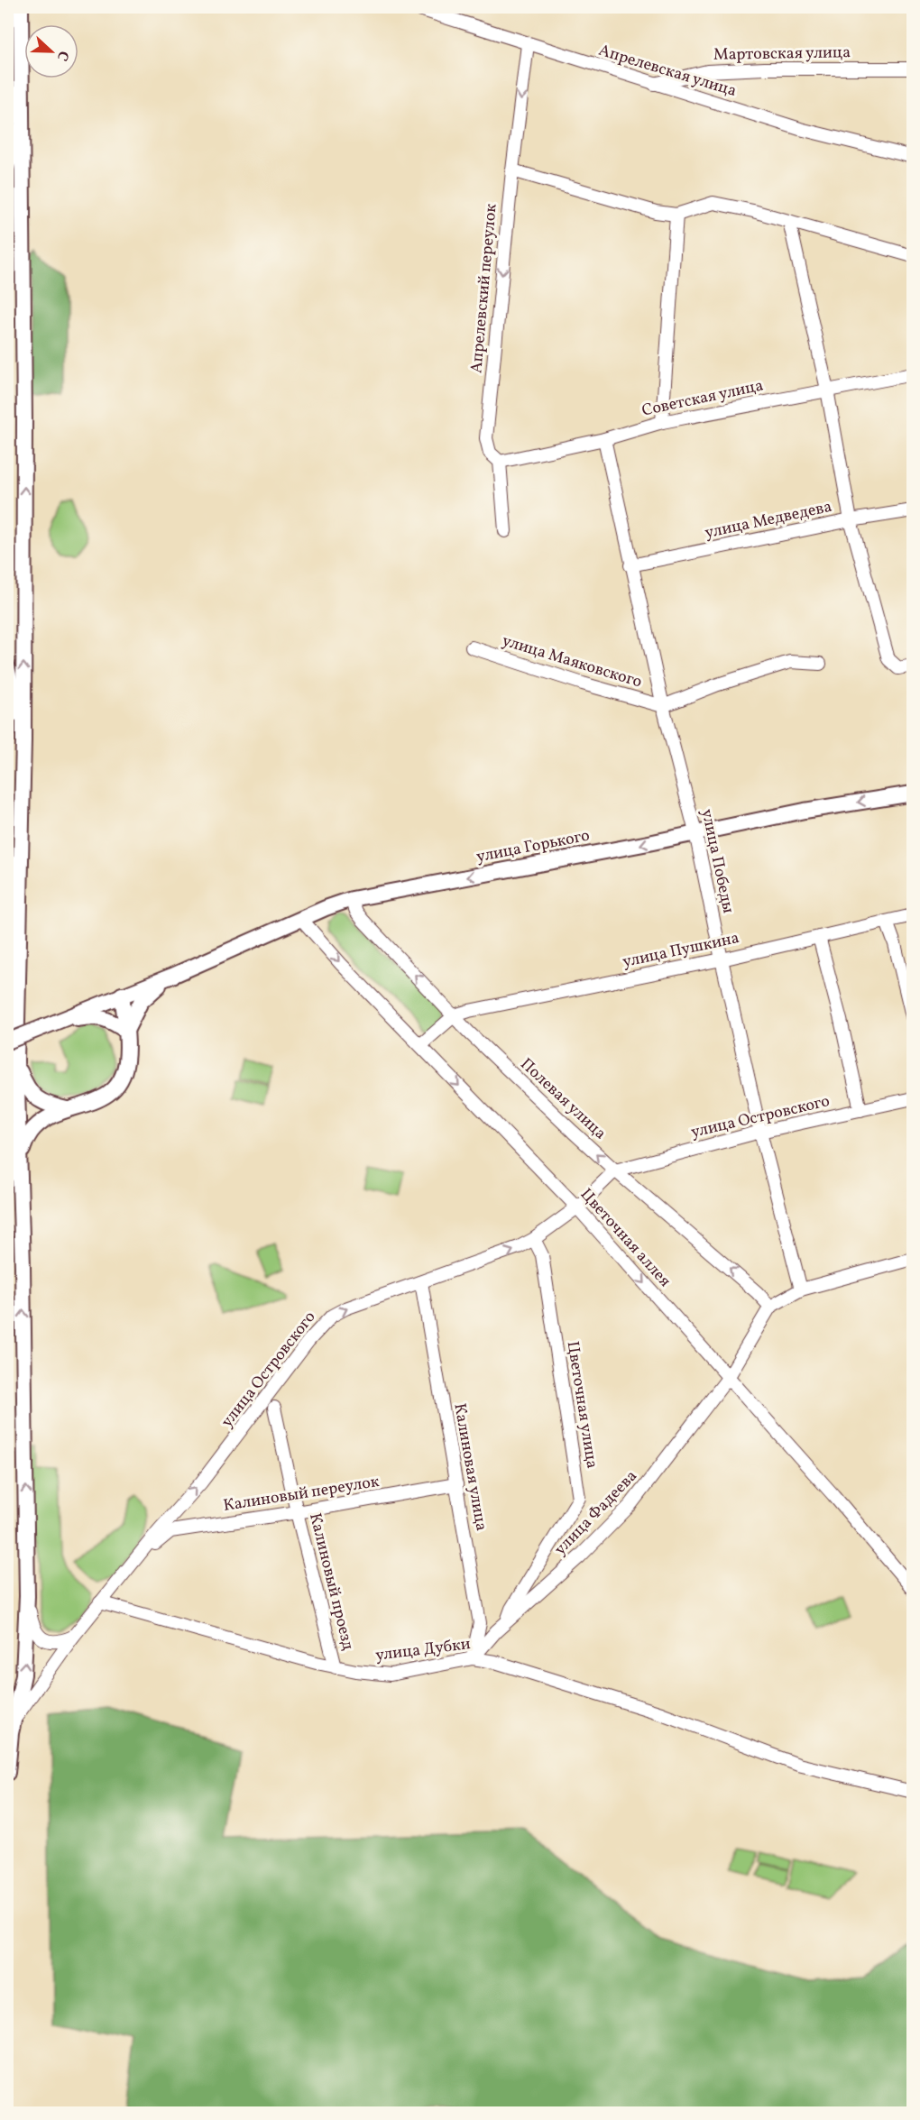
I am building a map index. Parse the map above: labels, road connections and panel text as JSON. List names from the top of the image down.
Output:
{
  "streets": {
    "main road": ["улица Горького"],
    "street": [
      "Мартовская улица",
      "Апрелевская улица",
      "Апрелевский переулок",
      "Советская улица",
      "улица Медведева",
      "улица Маяковского",
      "улица Победы",
      "улица Пушкина",
      "Полевая улица",
      "улица Островского",
      "Цветочная аллея",
      "Цветочная улица",
      "Калиновая улица",
      "Калиновый переулок",
      "улица Фадеева",
      "Калиновый проезд",
      "улица Дубки"
    ]
  },
  "crossings": [
    ["Мартовская улица", "Апрелевская улица"],
    ["Апрелевская улица", "Апрелевский переулок"],
    ["Апрелевский переулок", "Советская улица"],
    ["Советская улица", "улица Победы"],
    ["улица Медведева", "улица Победы"],
    ["улица Маяковского", "улица Победы"],
    ["улица Горького", "улица Победы"],
    ["улица Горького", "Полевая улица"],
    ["улица Горького", "Цветочная аллея"],
    ["улица Победы", "улица Пушкина"],
    ["улица Победы", "улица Островского"],
    ["улица Пушкина", "Полевая улица"],
    ["Полевая улица", "улица Островского"],
    ["Полевая улица", "улица Фадеева"],
    ["улица Островского", "Цветочная аллея"],
    ["улица Островского", "Цветочная улица"],
    ["улица Островского", "Калиновая улица"],
    ["улица Островского", "улица Дубки"],
    ["Цветочная аллея", "улица Фадеева"],
    ["Цветочная улица", "улица Фадеева"],
    ["Калиновая улица", "Калиновый переулок"],
    ["Калиновая улица", "улица Фадеева"],
    ["Калиновая улица", "улица Дубки"],
    ["Калиновый переулок", "Калиновый проезд"],
    ["улица Фадеева", "улица Дубки"],
    ["Калиновый проезд", "улица Дубки"]
  ],
  "one_way": [
    "Апрелевский переулок",
    "улица Горького",
    "Полевая улица",
    "улица Островского",
    "Цветочная аллея"
  ],
  "north": "right"
}
